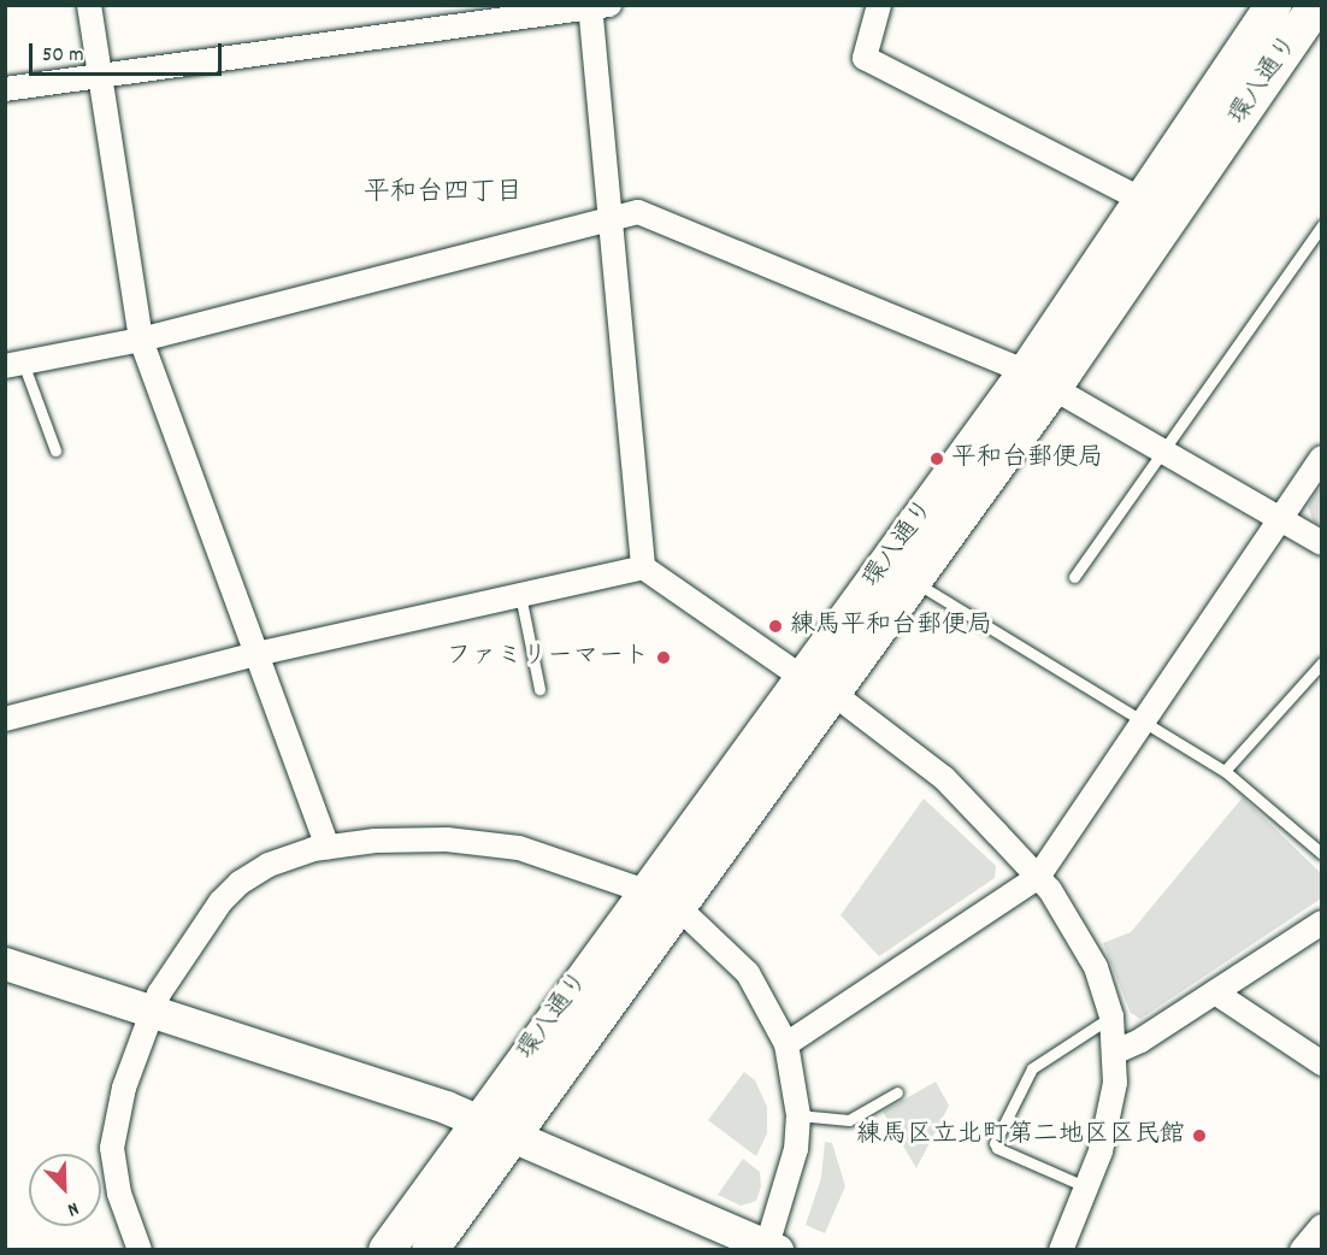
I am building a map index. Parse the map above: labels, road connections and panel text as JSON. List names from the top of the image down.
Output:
{
  "streets": {
    "main road": ["環八通り"]
  },
  "districts": ["平和台四丁目"],
  "places": [
    "平和台郵便局",
    "練馬平和台郵便局",
    "ファミリーマート",
    "練馬区立北町第二地区区民館"
  ],
  "scale_bar": "50 m",
  "north": "bottom right"
}
